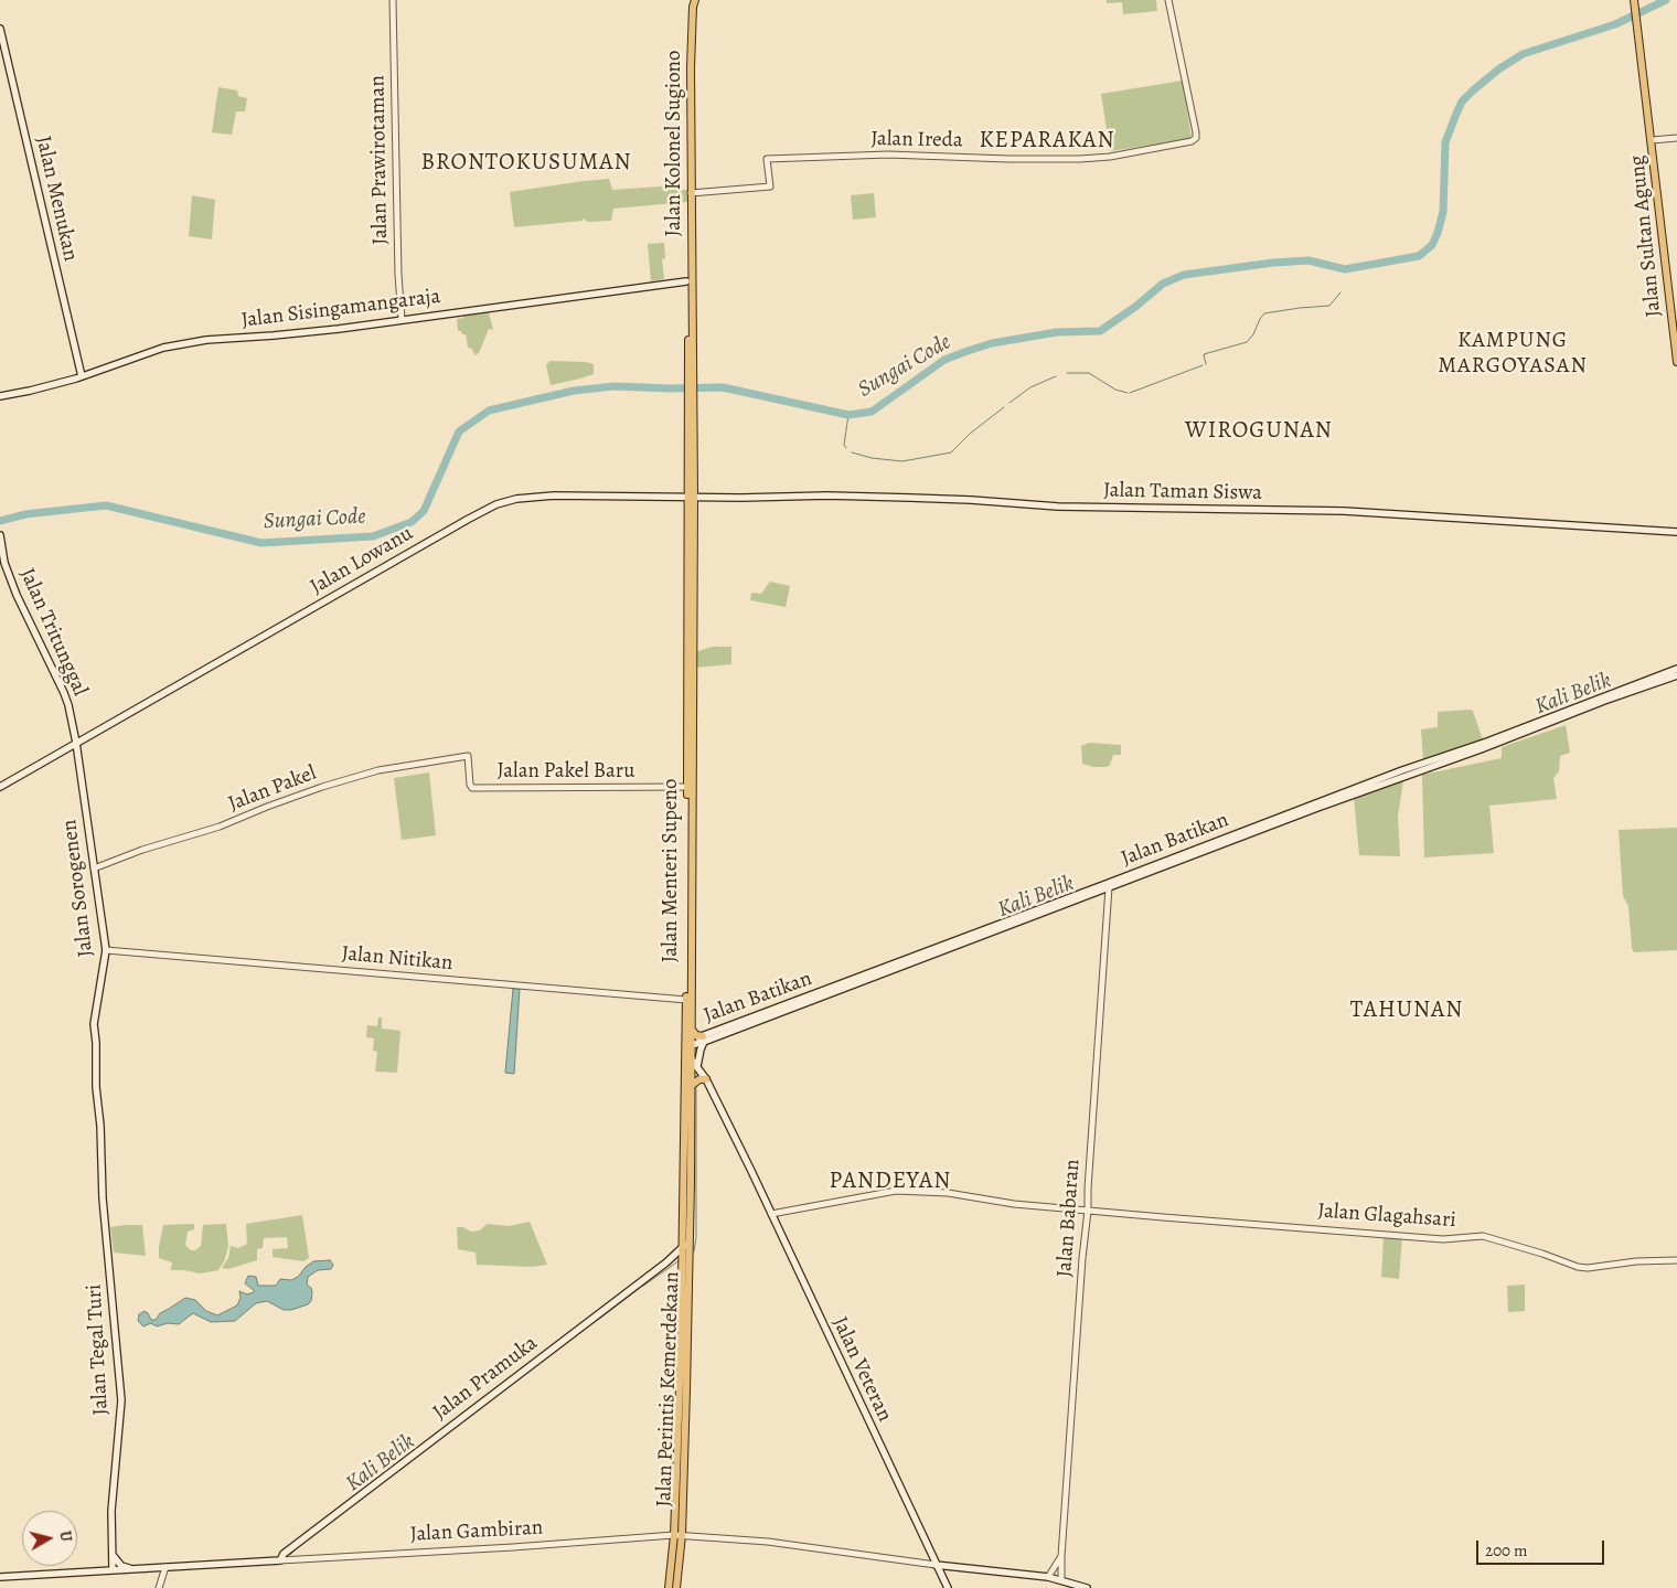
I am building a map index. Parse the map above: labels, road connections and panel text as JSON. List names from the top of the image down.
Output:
{
  "streets": {
    "main road": [
      "Jalan Kolonel Sugiono",
      "Jalan Menukan",
      "Jalan Sultan Agung",
      "Jalan Sisingamangaraja",
      "Jalan Taman Siswa",
      "Jalan Lowanu",
      "Jalan Tritunggal",
      "Jalan Batikan",
      "Jalan Menteri Supeno",
      "Jalan Sorogenen",
      "Jalan Tegal Turi",
      "Jalan Veteran",
      "Jalan Pramuka",
      "Jalan Perintis Kemerdekaan"
    ],
    "street": [
      "Jalan Ireda",
      "Jalan Prawirotaman",
      "Jalan Pakel Baru",
      "Jalan Pakel",
      "Jalan Nitikan",
      "Jalan Glagahsari",
      "Jalan Babaran",
      "Jalan Gambiran"
    ]
  },
  "crossings": [
    ["Jalan Ireda", "Jalan Kolonel Sugiono"],
    ["Jalan Kolonel Sugiono", "Jalan Sisingamangaraja"],
    ["Jalan Kolonel Sugiono", "Jalan Taman Siswa"],
    ["Jalan Kolonel Sugiono", "Jalan Lowanu"],
    ["Jalan Kolonel Sugiono", "Jalan Menteri Supeno"],
    ["Jalan Prawirotaman", "Jalan Sisingamangaraja"],
    ["Jalan Menukan", "Jalan Sisingamangaraja"],
    ["Jalan Taman Siswa", "Jalan Lowanu"],
    ["Jalan Taman Siswa", "Jalan Menteri Supeno"],
    ["Jalan Lowanu", "Jalan Tritunggal"],
    ["Jalan Lowanu", "Jalan Menteri Supeno"],
    ["Jalan Lowanu", "Jalan Sorogenen"],
    ["Jalan Tritunggal", "Jalan Sorogenen"],
    ["Jalan Pakel Baru", "Jalan Pakel"],
    ["Jalan Pakel Baru", "Jalan Menteri Supeno"],
    ["Jalan Pakel", "Jalan Sorogenen"],
    ["Jalan Batikan", "Jalan Menteri Supeno"],
    ["Jalan Batikan", "Jalan Babaran"],
    ["Jalan Batikan", "Jalan Veteran"],
    ["Jalan Menteri Supeno", "Jalan Nitikan"],
    ["Jalan Menteri Supeno", "Jalan Veteran"],
    ["Jalan Menteri Supeno", "Jalan Pramuka"],
    ["Jalan Menteri Supeno", "Jalan Perintis Kemerdekaan"],
    ["Jalan Sorogenen", "Jalan Nitikan"],
    ["Jalan Sorogenen", "Jalan Tegal Turi"],
    ["Jalan Glagahsari", "Jalan Babaran"],
    ["Jalan Glagahsari", "Jalan Veteran"],
    ["Jalan Veteran", "Jalan Gambiran"],
    ["Jalan Pramuka", "Jalan Perintis Kemerdekaan"],
    ["Jalan Pramuka", "Jalan Gambiran"],
    ["Jalan Perintis Kemerdekaan", "Jalan Gambiran"]
  ],
  "districts": [
    "KEPARAKAN",
    "BRONTOKUSUMAN",
    "KAMPUNG MARGOYASAN",
    "WIROGUNAN",
    "TAHUNAN",
    "PANDEYAN"
  ],
  "water": ["Sungai Code", "Kali Belik"],
  "scale_bar": "200 m",
  "north": "right"
}
